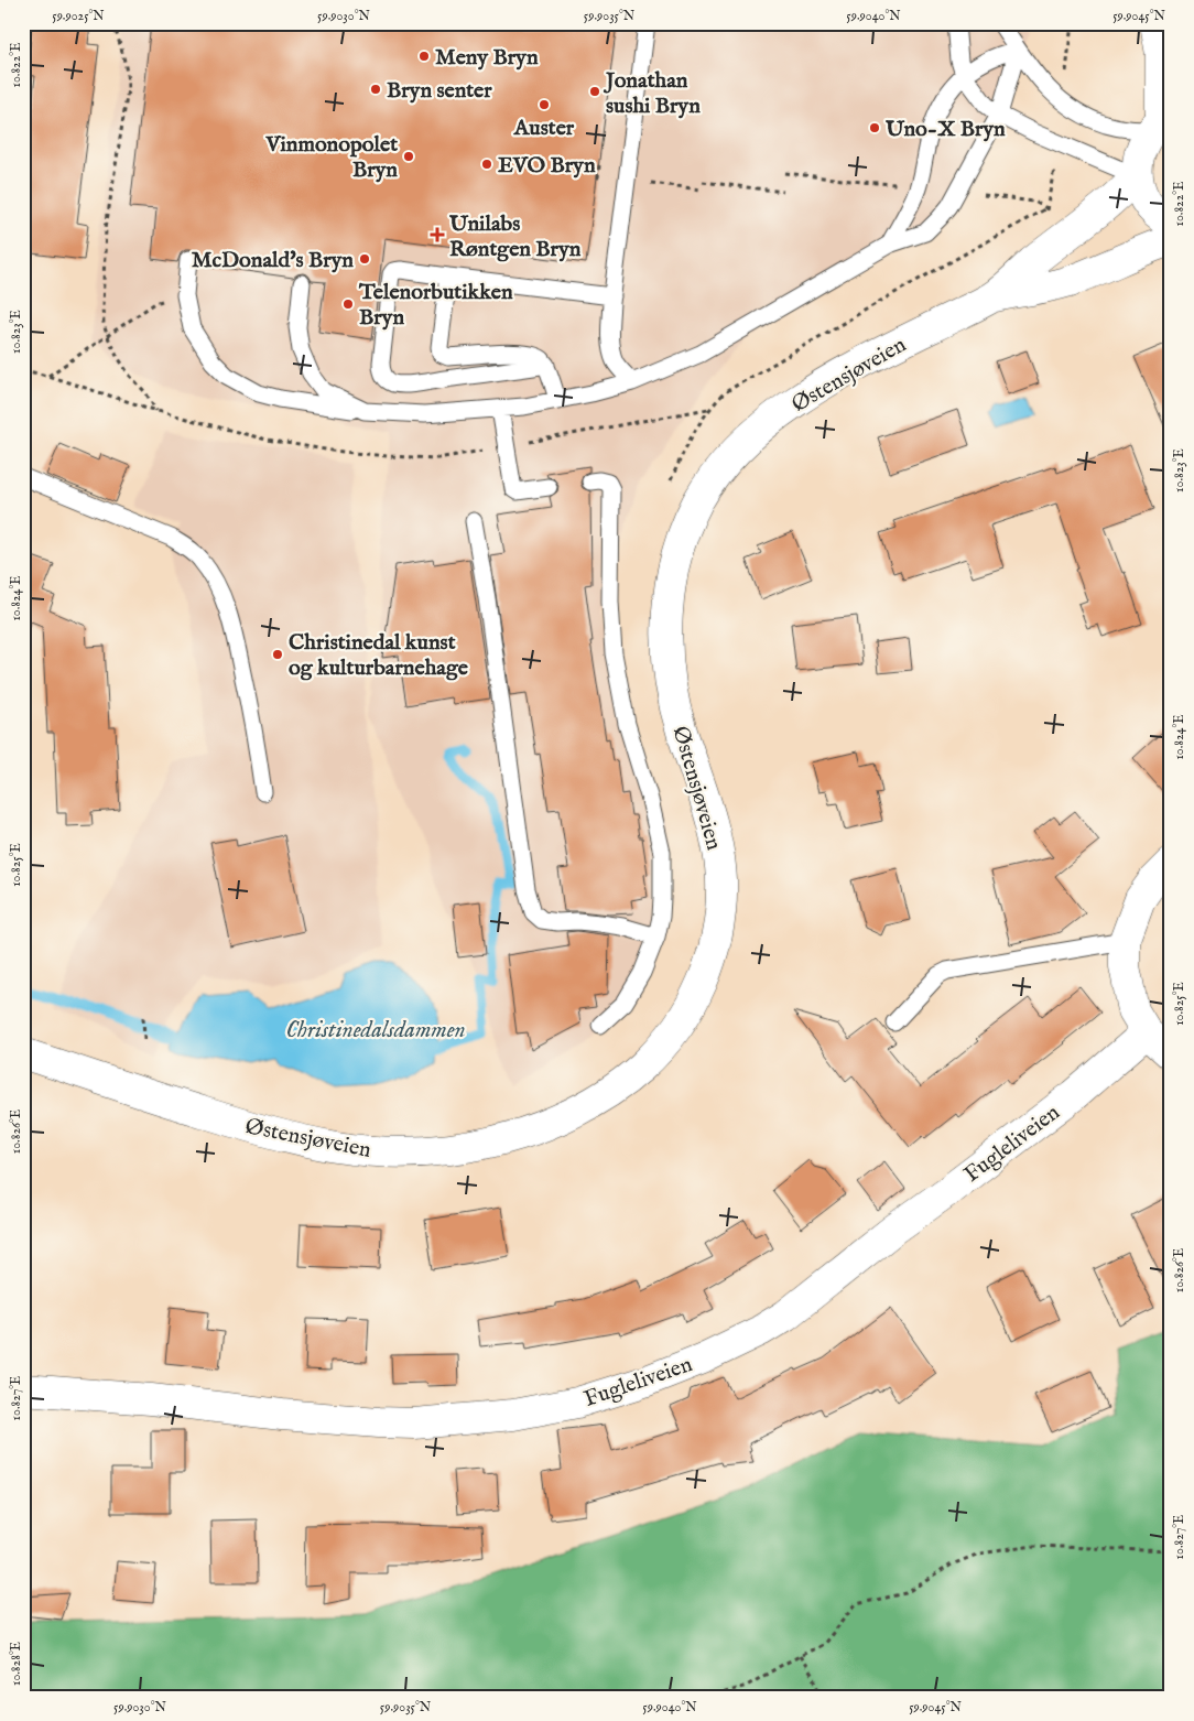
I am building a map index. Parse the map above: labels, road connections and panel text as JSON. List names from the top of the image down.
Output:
{
  "streets": {
    "main road": ["Østensjøveien", "Fugleliveien"]
  },
  "water": ["Christinedalsdammen"],
  "places": {
    "other": [
      "Meny Bryn",
      "Bryn senter",
      "Jonathan sushi Bryn",
      "Auster",
      "Uno-X Bryn",
      "Vinmonopolet Bryn",
      "EVO Bryn",
      "McDonald's Bryn",
      "Telenorbutikken Bryn",
      "Christinedal kunst og kulturbarnehage"
    ],
    "health": ["Unilabs Røntgen Bryn"]
  },
  "coordinates": [
    "59.9025°N",
    "59.9030°N",
    "59.9035°N",
    "59.9040°N",
    "59.9045°N",
    "10.822°E",
    "10.823°E",
    "10.824°E",
    "10.825°E",
    "10.826°E",
    "10.827°E",
    "10.828°E"
  ]
}
